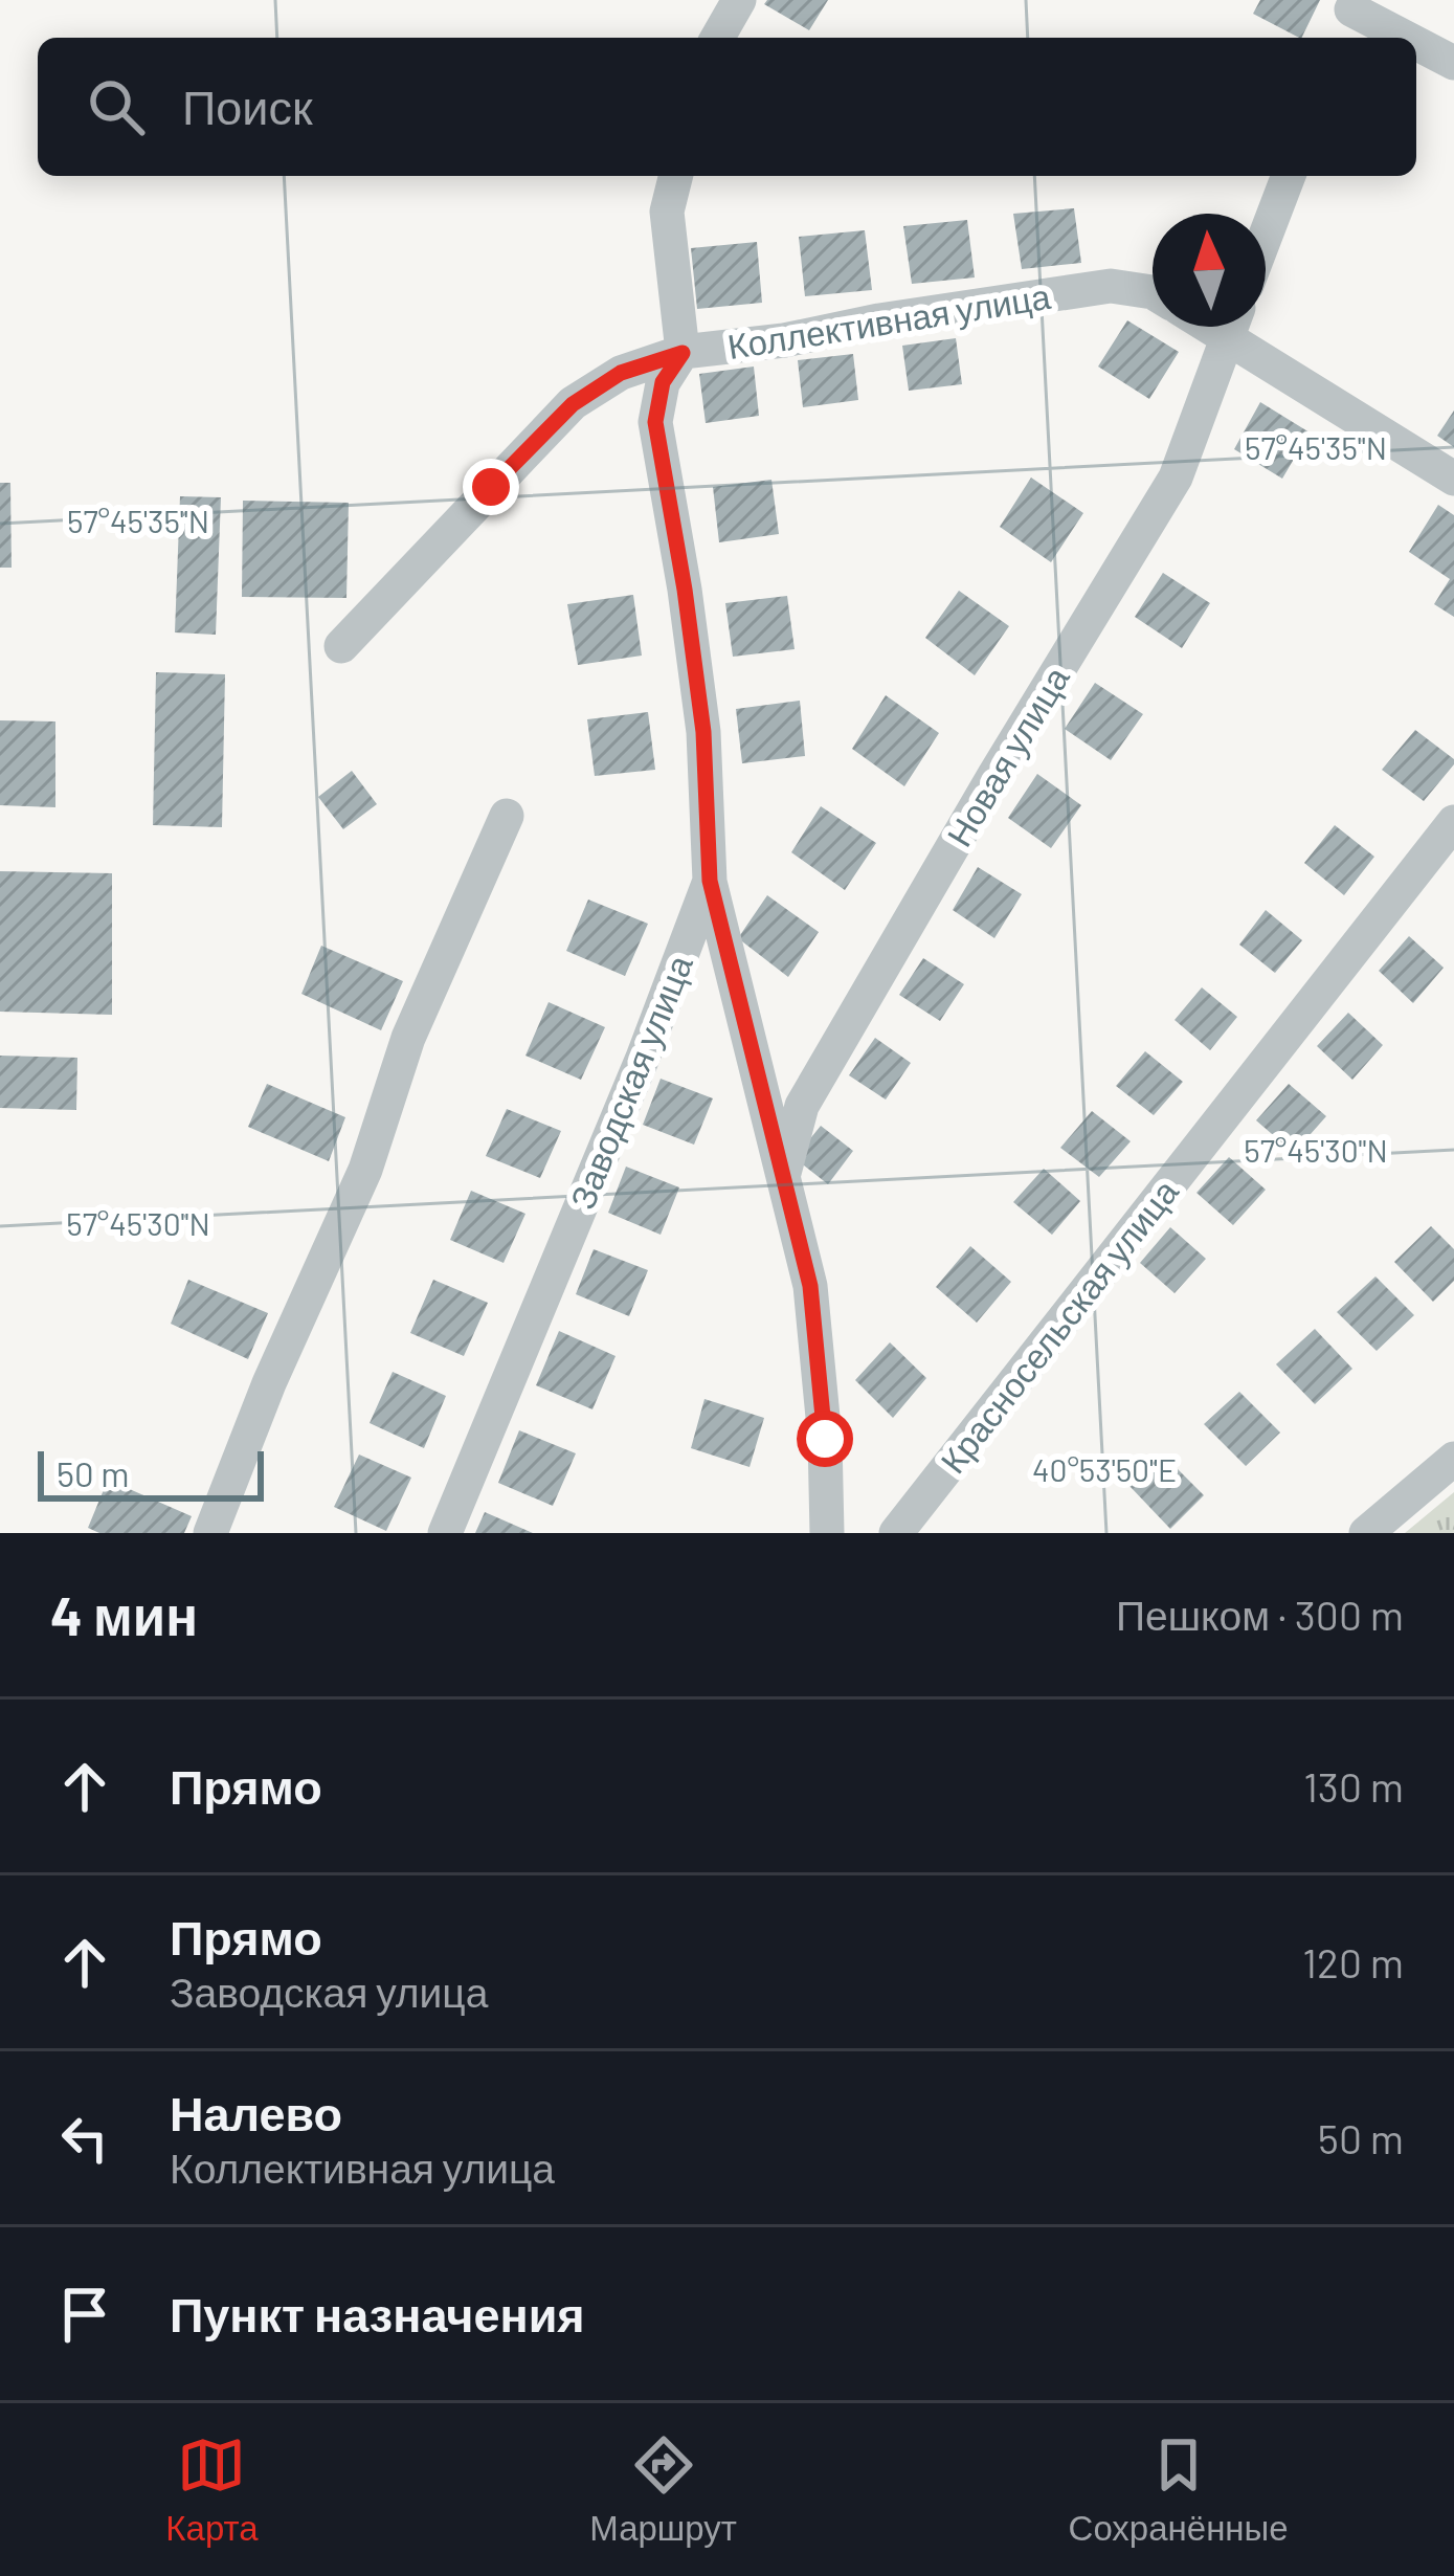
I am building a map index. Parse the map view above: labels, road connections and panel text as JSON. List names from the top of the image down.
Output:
{
  "streets": {
    "street": [
      "Коллективная улица",
      "Новая улица",
      "Заводская улица",
      "Красносельская улица"
    ]
  },
  "crossings": [
    ["Коллективная улица", "Заводская улица"]
  ],
  "scale_bar": "50 m",
  "north": "top",
  "page": {
    "search": "Поиск",
    "scale": "50 m",
    "heading": ["4 мин", "Пешком · 300 m"],
    "list": [
      ["Прямо", "130 m"],
      ["Прямо", "Заводская улица", "120 m"],
      ["Налево", "Коллективная улица", "50 m"],
      "Пункт назначения"
    ],
    "nav": ["Карта", "Маршрут", "Сохранённые"]
  },
  "coordinates": ["57°45'35\"N", "57°45'30\"N", "40°53'50\"E"]
}
